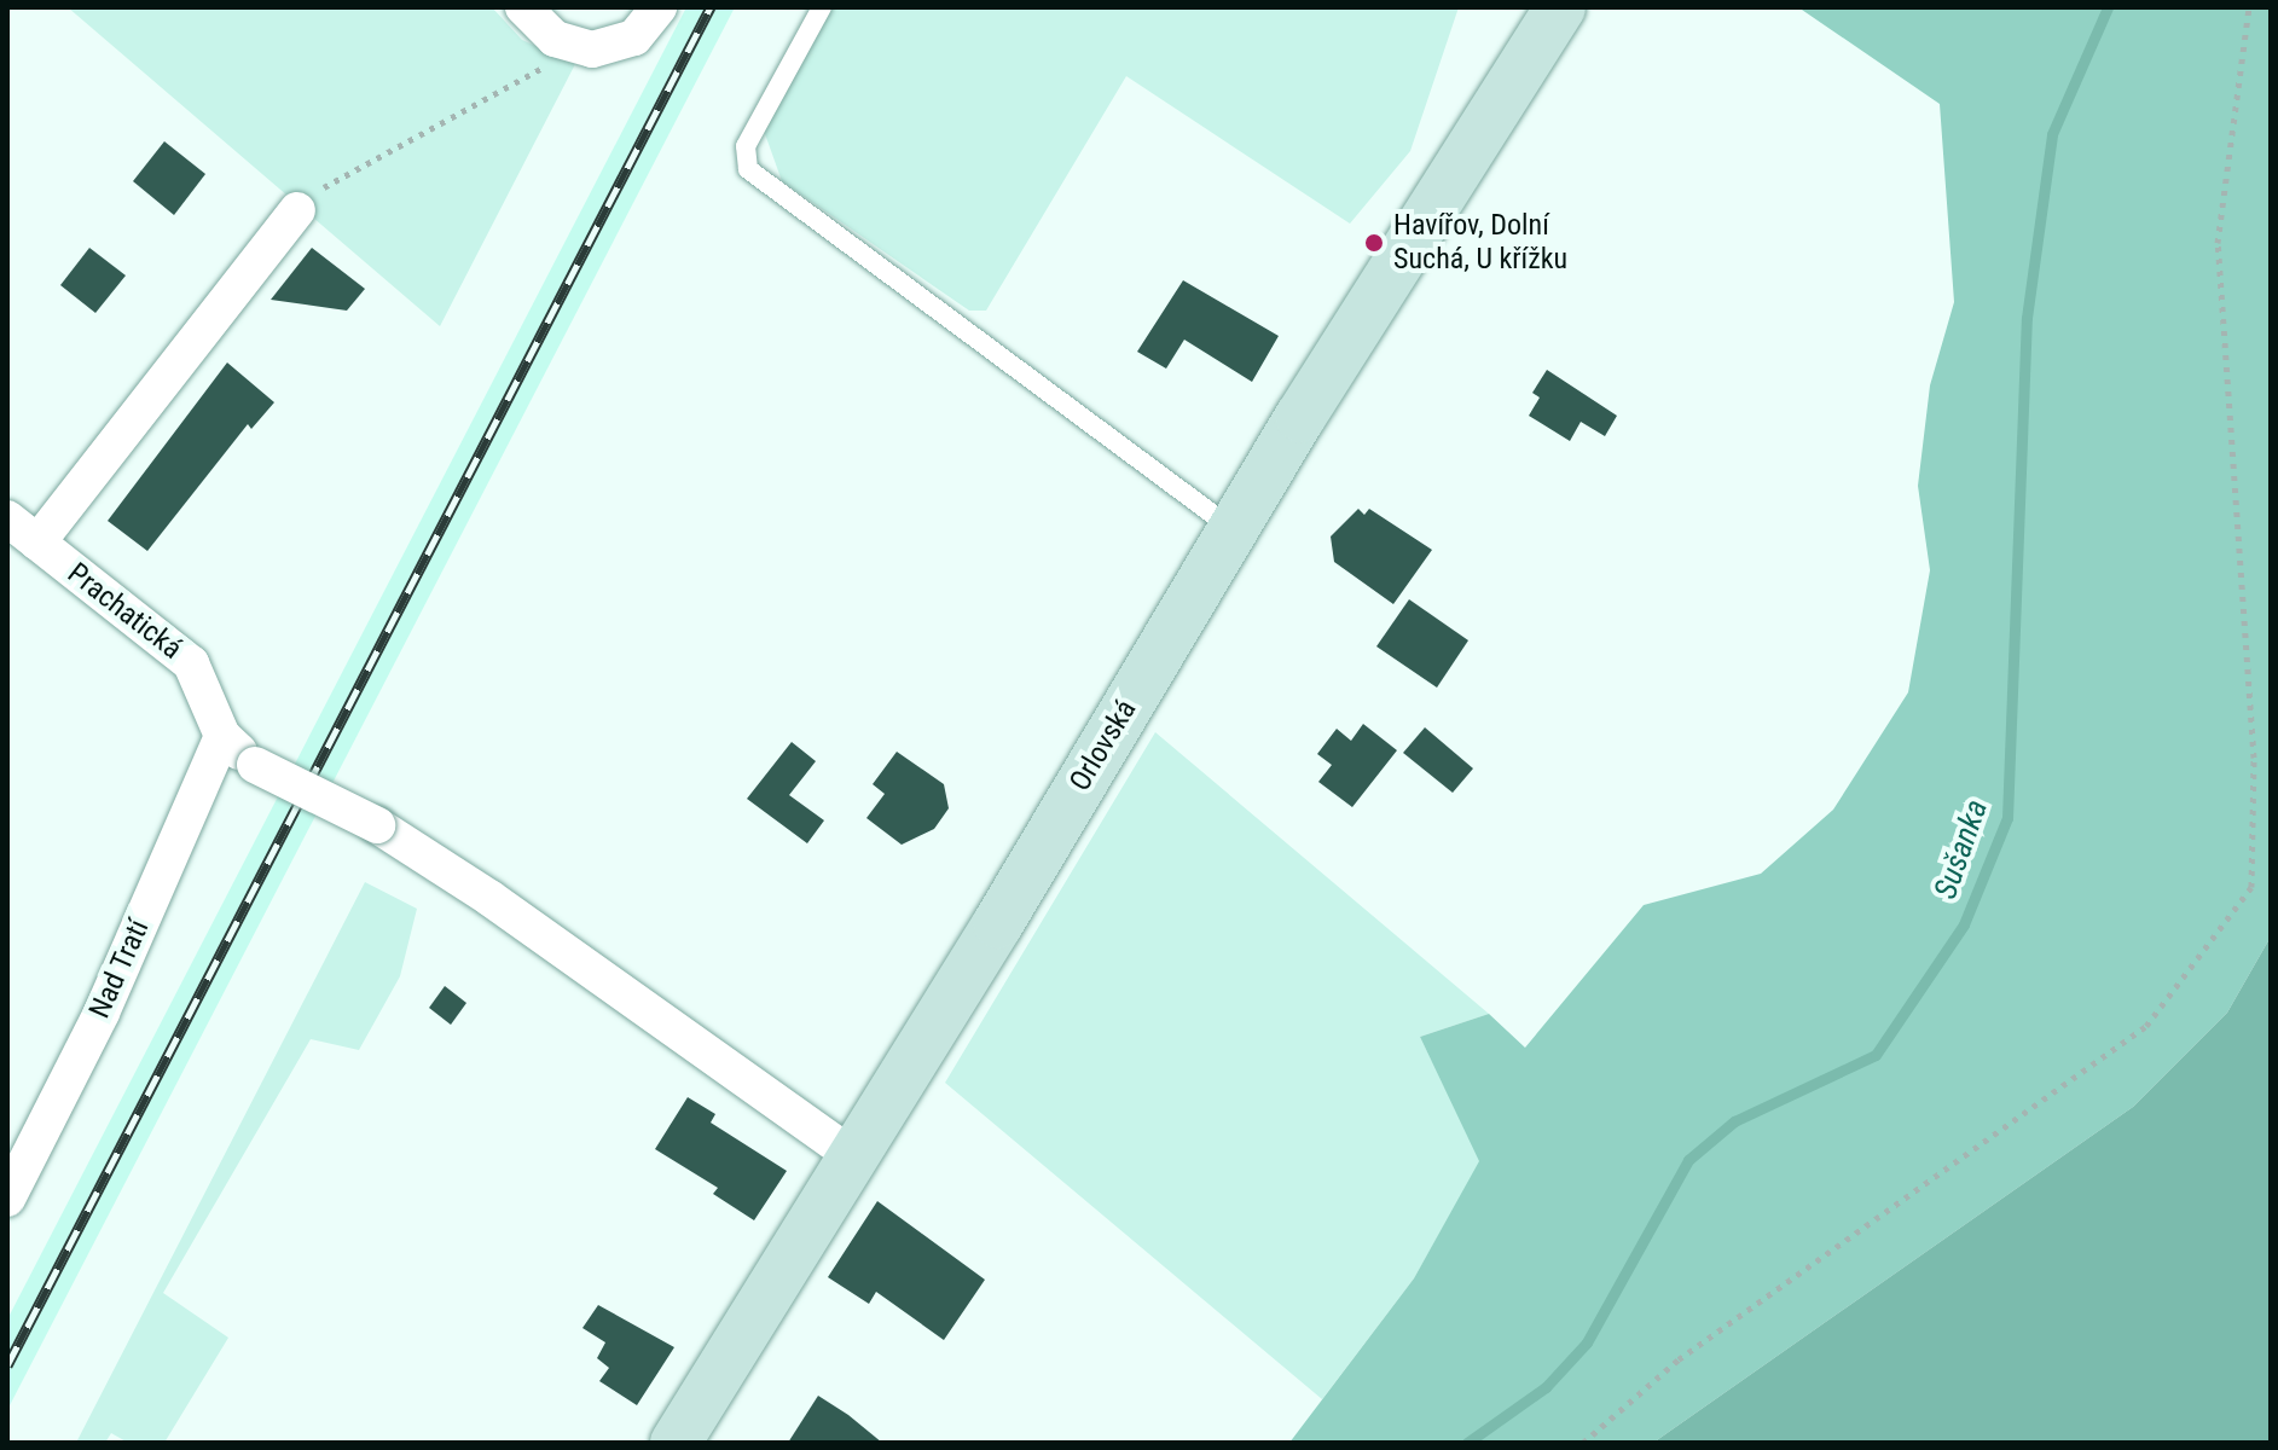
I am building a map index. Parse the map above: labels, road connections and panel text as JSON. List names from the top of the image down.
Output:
{
  "streets": {
    "main road": ["Orlovská"],
    "street": ["Prachatická", "Nad Tratí"]
  },
  "crossings": [
    ["Prachatická", "Orlovská"],
    ["Prachatická", "Nad Tratí"]
  ],
  "water": ["Sušanka"],
  "places": ["Havířov, Dolní Suchá, U křížku"]
}
